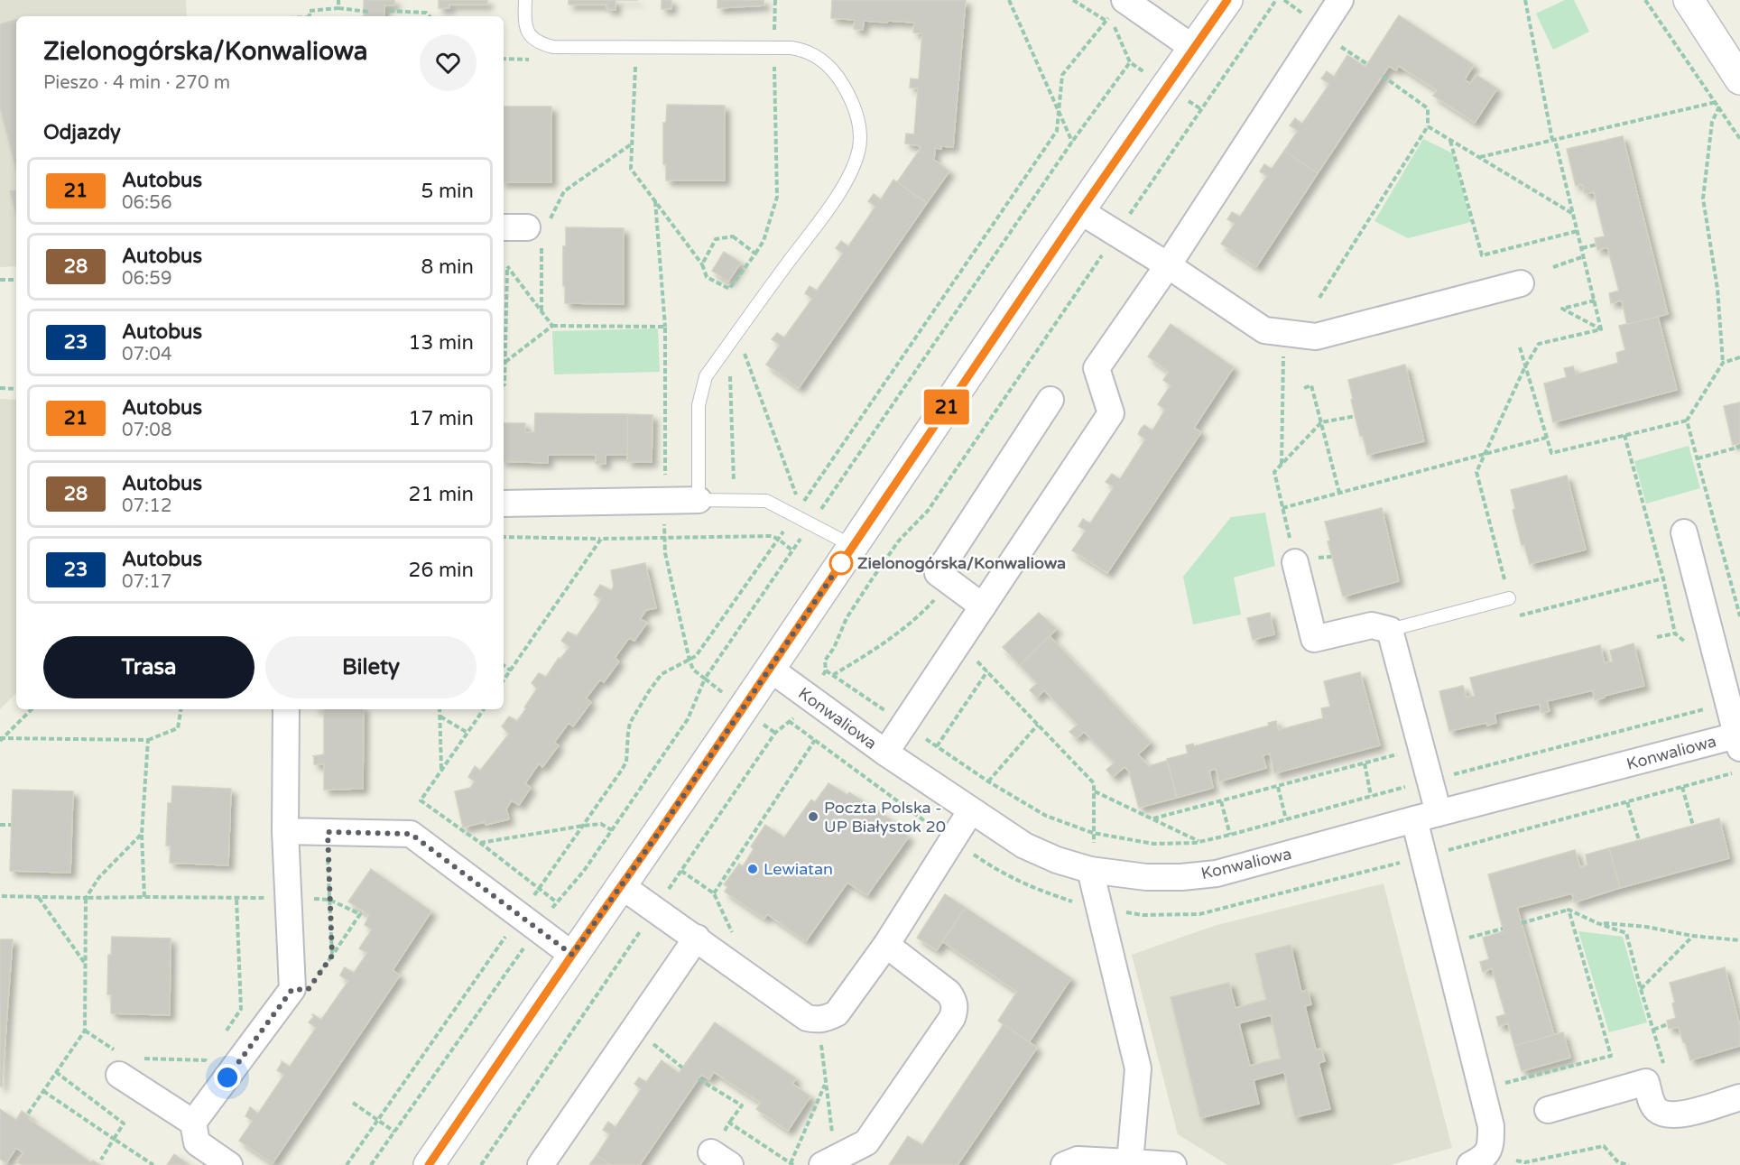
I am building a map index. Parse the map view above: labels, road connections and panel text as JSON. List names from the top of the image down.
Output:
{
  "streets": {
    "street": ["Konwaliowa"]
  },
  "places": ["Zielonogórska/Konwaliowa", "Poczta Polska - UP Białystok 20", "Lewiatan"],
  "lines": ["bus line 21"],
  "page": {
    "on_map": "21",
    "heading": [
      ["Zielonogórska/Konwaliowa", "Pieszo · 4 min · 270 m"],
      "Odjazdy"
    ],
    "list": [
      {
        "mark": "21",
        "name": "Autobus",
        "note": "06:56",
        "value": "5 min"
      },
      {
        "mark": "28",
        "name": "Autobus",
        "note": "06:59",
        "value": "8 min"
      },
      {
        "mark": "23",
        "name": "Autobus",
        "note": "07:04",
        "value": "13 min"
      },
      {
        "mark": "21",
        "name": "Autobus",
        "note": "07:08",
        "value": "17 min"
      },
      {
        "mark": "28",
        "name": "Autobus",
        "note": "07:12",
        "value": "21 min"
      },
      {
        "mark": "23",
        "name": "Autobus",
        "note": "07:17",
        "value": "26 min"
      }
    ],
    "buttons": ["Trasa", "Bilety"]
  }
}
